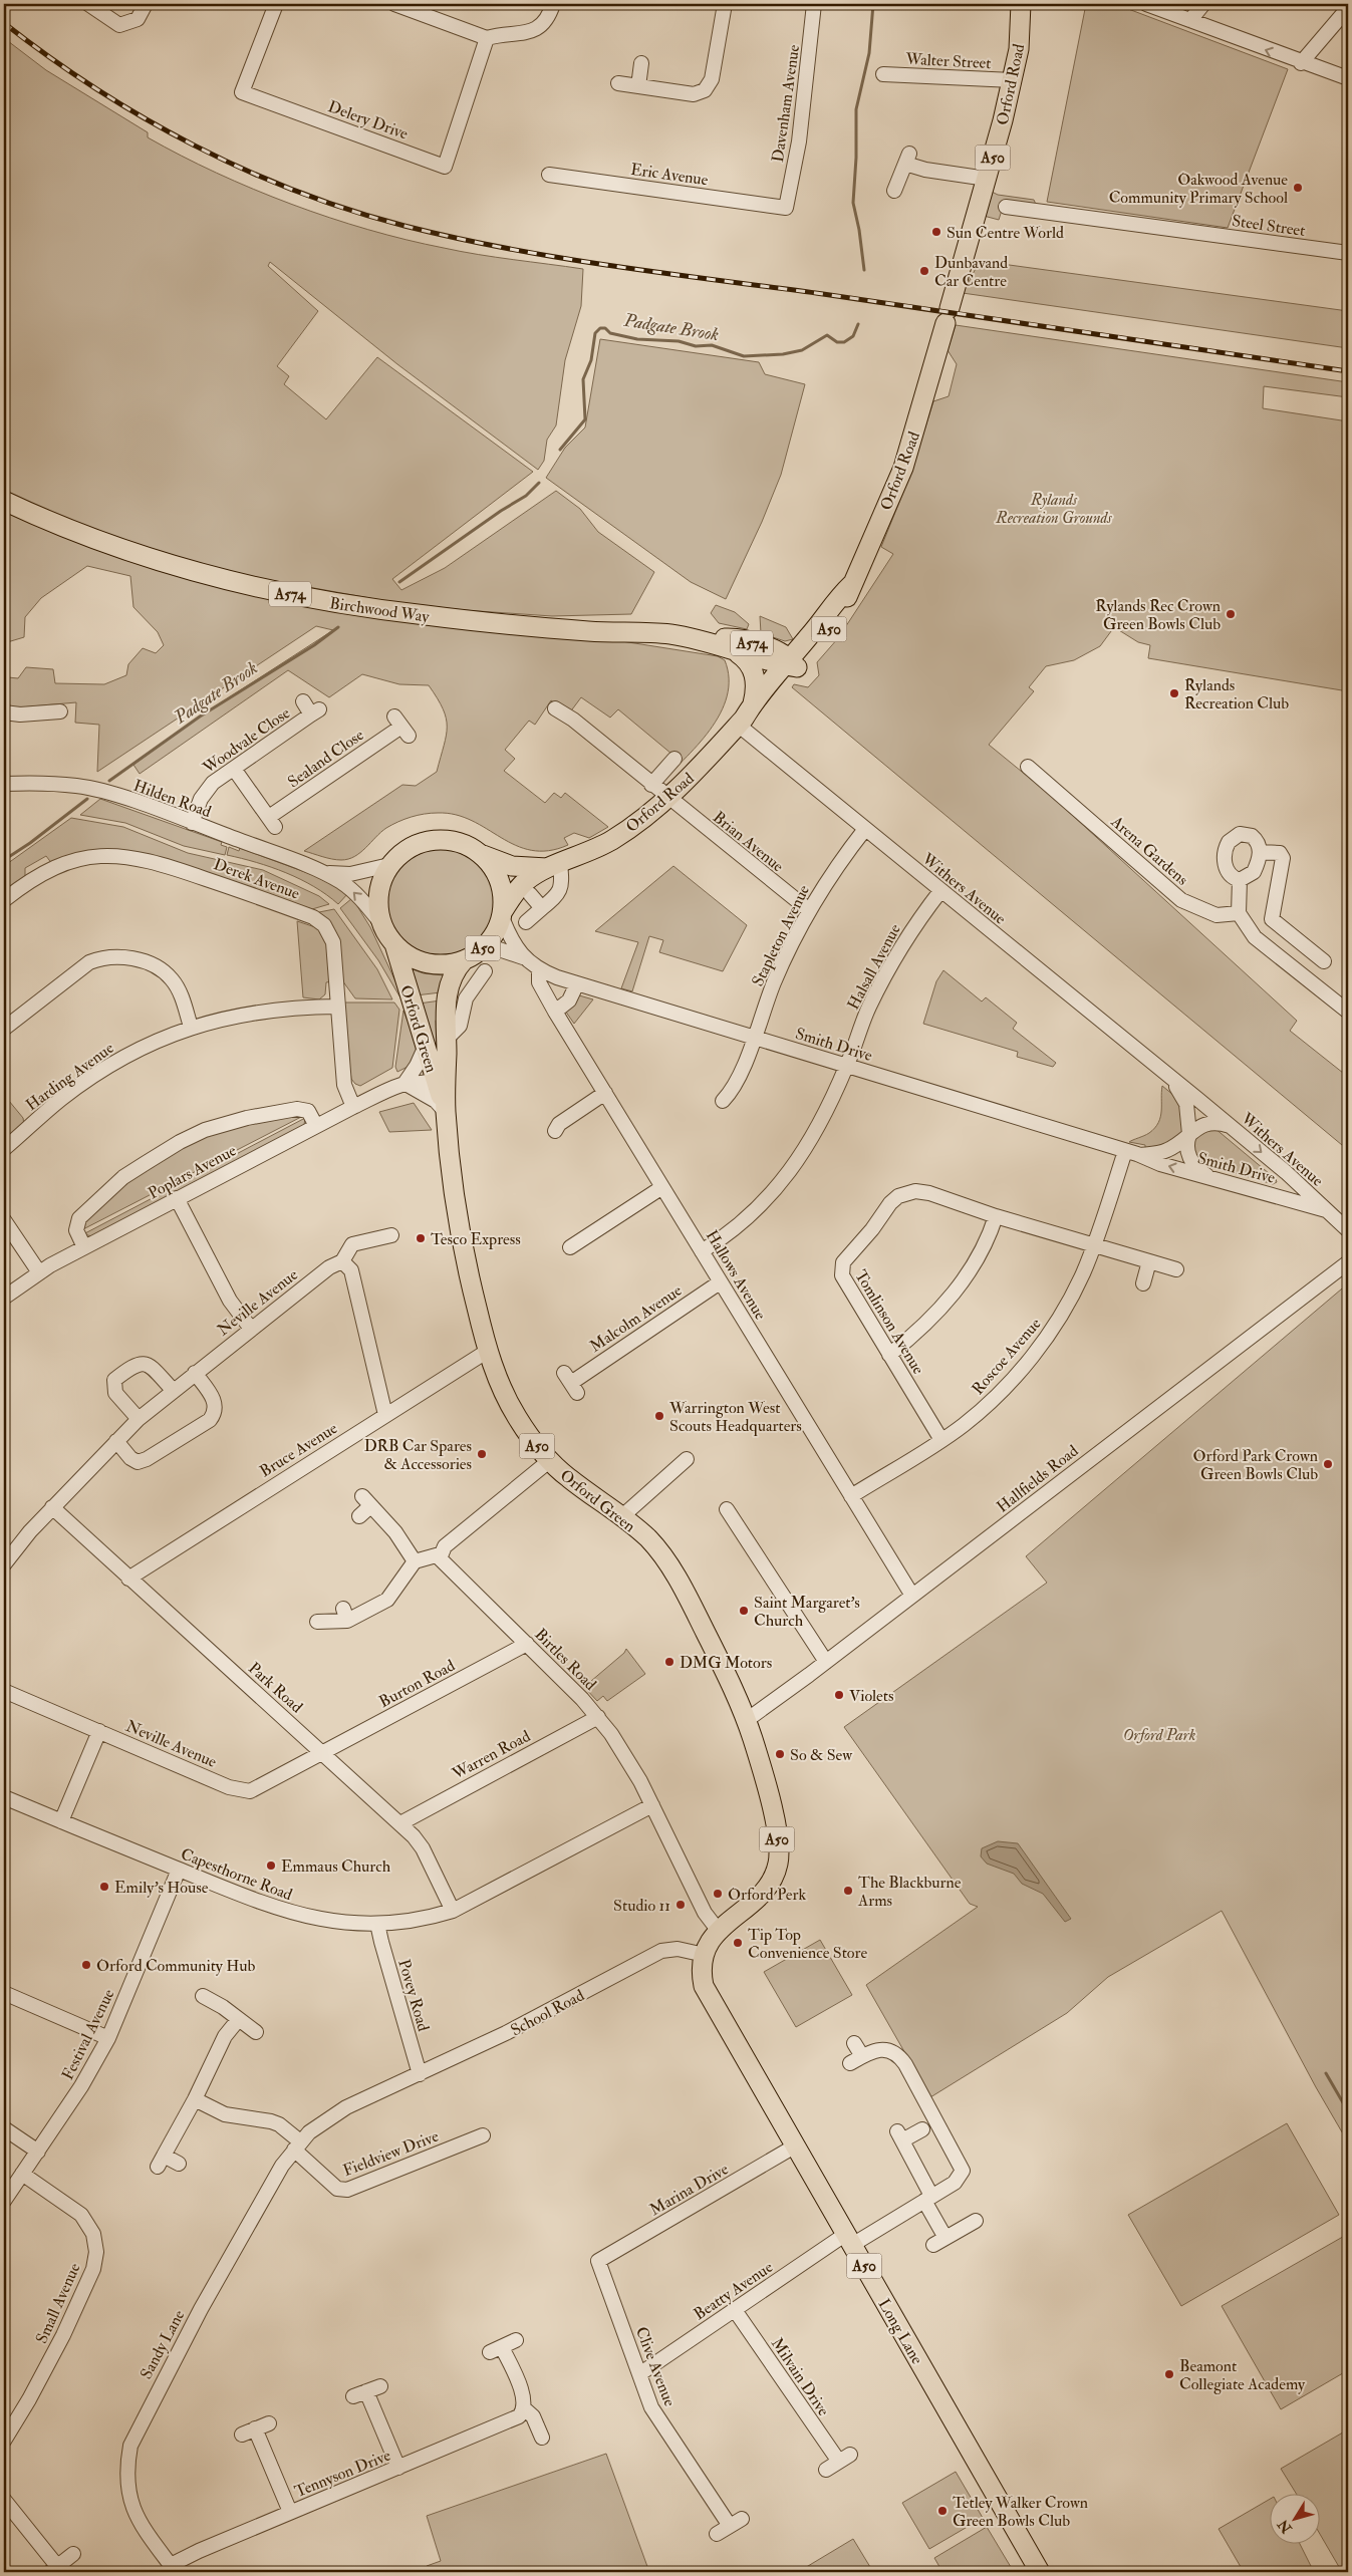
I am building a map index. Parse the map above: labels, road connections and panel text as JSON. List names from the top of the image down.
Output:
{
  "streets": {
    "main road": [
      "Orford Road",
      "A50",
      "A574",
      "Birchwood Way",
      "Orford Green",
      "Long Lane"
    ],
    "street": [
      "Walter Street",
      "Davenham Avenue",
      "Delery Drive",
      "Eric Avenue",
      "Steel Street",
      "Woodvale Close",
      "Sealand Close",
      "Hilden Road",
      "Brian Avenue",
      "Arena Gardens",
      "Derek Avenue",
      "Withers Avenue",
      "Stapleton Avenue",
      "Halsall Avenue",
      "Smith Drive",
      "Harding Avenue",
      "Poplars Avenue",
      "Hallows Avenue",
      "Neville Avenue",
      "Malcolm Avenue",
      "Tomlinson Avenue",
      "Roscoe Avenue",
      "Bruce Avenue",
      "Hallfields Road",
      "Birtles Road",
      "Burton Road",
      "Park Road",
      "Warren Road",
      "Capesthorne Road",
      "Povey Road",
      "School Road",
      "Festival Avenue",
      "Fieldview Drive",
      "Marina Drive",
      "Beatty Avenue",
      "Small Avenue",
      "Sandy Lane",
      "Clive Avenue",
      "Milvain Drive",
      "Tennyson Drive"
    ]
  },
  "crossings": [
    ["Walter Street", "Orford Road"],
    ["Orford Road", "A50"],
    ["Orford Road", "Birchwood Way"],
    ["Orford Road", "Hilden Road"],
    ["Orford Road", "Brian Avenue"],
    ["Orford Road", "Withers Avenue"],
    ["Orford Road", "Orford Green"],
    ["Orford Road", "Smith Drive"],
    ["Davenham Avenue", "Eric Avenue"],
    ["A50", "Hilden Road"],
    ["A50", "Orford Green"],
    ["A50", "Smith Drive"],
    ["A50", "Birtles Road"],
    ["A50", "School Road"],
    ["A50", "Long Lane"],
    ["Birchwood Way", "Withers Avenue"],
    ["Woodvale Close", "Sealand Close"],
    ["Woodvale Close", "Hilden Road"],
    ["Hilden Road", "Orford Green"],
    ["Hilden Road", "Smith Drive"],
    ["Brian Avenue", "Stapleton Avenue"],
    ["Derek Avenue", "Harding Avenue"],
    ["Derek Avenue", "Poplars Avenue"],
    ["Withers Avenue", "Stapleton Avenue"],
    ["Withers Avenue", "Halsall Avenue"],
    ["Withers Avenue", "Smith Drive"],
    ["Stapleton Avenue", "Smith Drive"],
    ["Halsall Avenue", "Smith Drive"],
    ["Halsall Avenue", "Hallows Avenue"],
    ["Orford Green", "Smith Drive"],
    ["Orford Green", "Poplars Avenue"],
    ["Orford Green", "Bruce Avenue"],
    ["Orford Green", "Hallfields Road"],
    ["Orford Green", "Birtles Road"],
    ["Smith Drive", "Hallows Avenue"],
    ["Smith Drive", "Roscoe Avenue"],
    ["Hallows Avenue", "Malcolm Avenue"],
    ["Hallows Avenue", "Roscoe Avenue"],
    ["Hallows Avenue", "Hallfields Road"],
    ["Neville Avenue", "Burton Road"],
    ["Neville Avenue", "Park Road"],
    ["Tomlinson Avenue", "Roscoe Avenue"],
    ["Bruce Avenue", "Park Road"],
    ["Birtles Road", "Burton Road"],
    ["Birtles Road", "Warren Road"],
    ["Birtles Road", "Capesthorne Road"],
    ["Burton Road", "Park Road"],
    ["Park Road", "Warren Road"],
    ["Park Road", "Capesthorne Road"],
    ["Capesthorne Road", "Povey Road"],
    ["Capesthorne Road", "Festival Avenue"],
    ["Povey Road", "School Road"],
    ["School Road", "Fieldview Drive"],
    ["School Road", "Long Lane"],
    ["School Road", "Sandy Lane"],
    ["Festival Avenue", "Small Avenue"],
    ["Fieldview Drive", "Sandy Lane"],
    ["Marina Drive", "Long Lane"],
    ["Marina Drive", "Clive Avenue"],
    ["Beatty Avenue", "Long Lane"],
    ["Beatty Avenue", "Clive Avenue"],
    ["Beatty Avenue", "Milvain Drive"],
    ["Sandy Lane", "Tennyson Drive"]
  ],
  "water": ["Padgate Brook"],
  "parks": ["Rylands Recreation Grounds", "Orford Park"],
  "places": [
    "Oakwood Avenue Community Primary School",
    "Sun Centre World",
    "Dunbavand Car Centre",
    "Rylands Rec Crown Green Bowls Club",
    "Rylands Recreation Club",
    "Tesco Express",
    "Warrington West Scouts Headquarters",
    "DRB Car Spares & Accessories",
    "Orford Park Crown Green Bowls Club",
    "Saint Margaret's Church",
    "DMG Motors",
    "Violets",
    "So & Sew",
    "Emmaus Church",
    "Emily's House",
    "The Blackburne Arms",
    "Orford Perk",
    "Studio 11",
    "Tip Top Convenience Store",
    "Orford Community Hub",
    "Beamont Collegiate Academy",
    "Tetley Walker Crown Green Bowls Club"
  ],
  "north": "bottom left"
}
